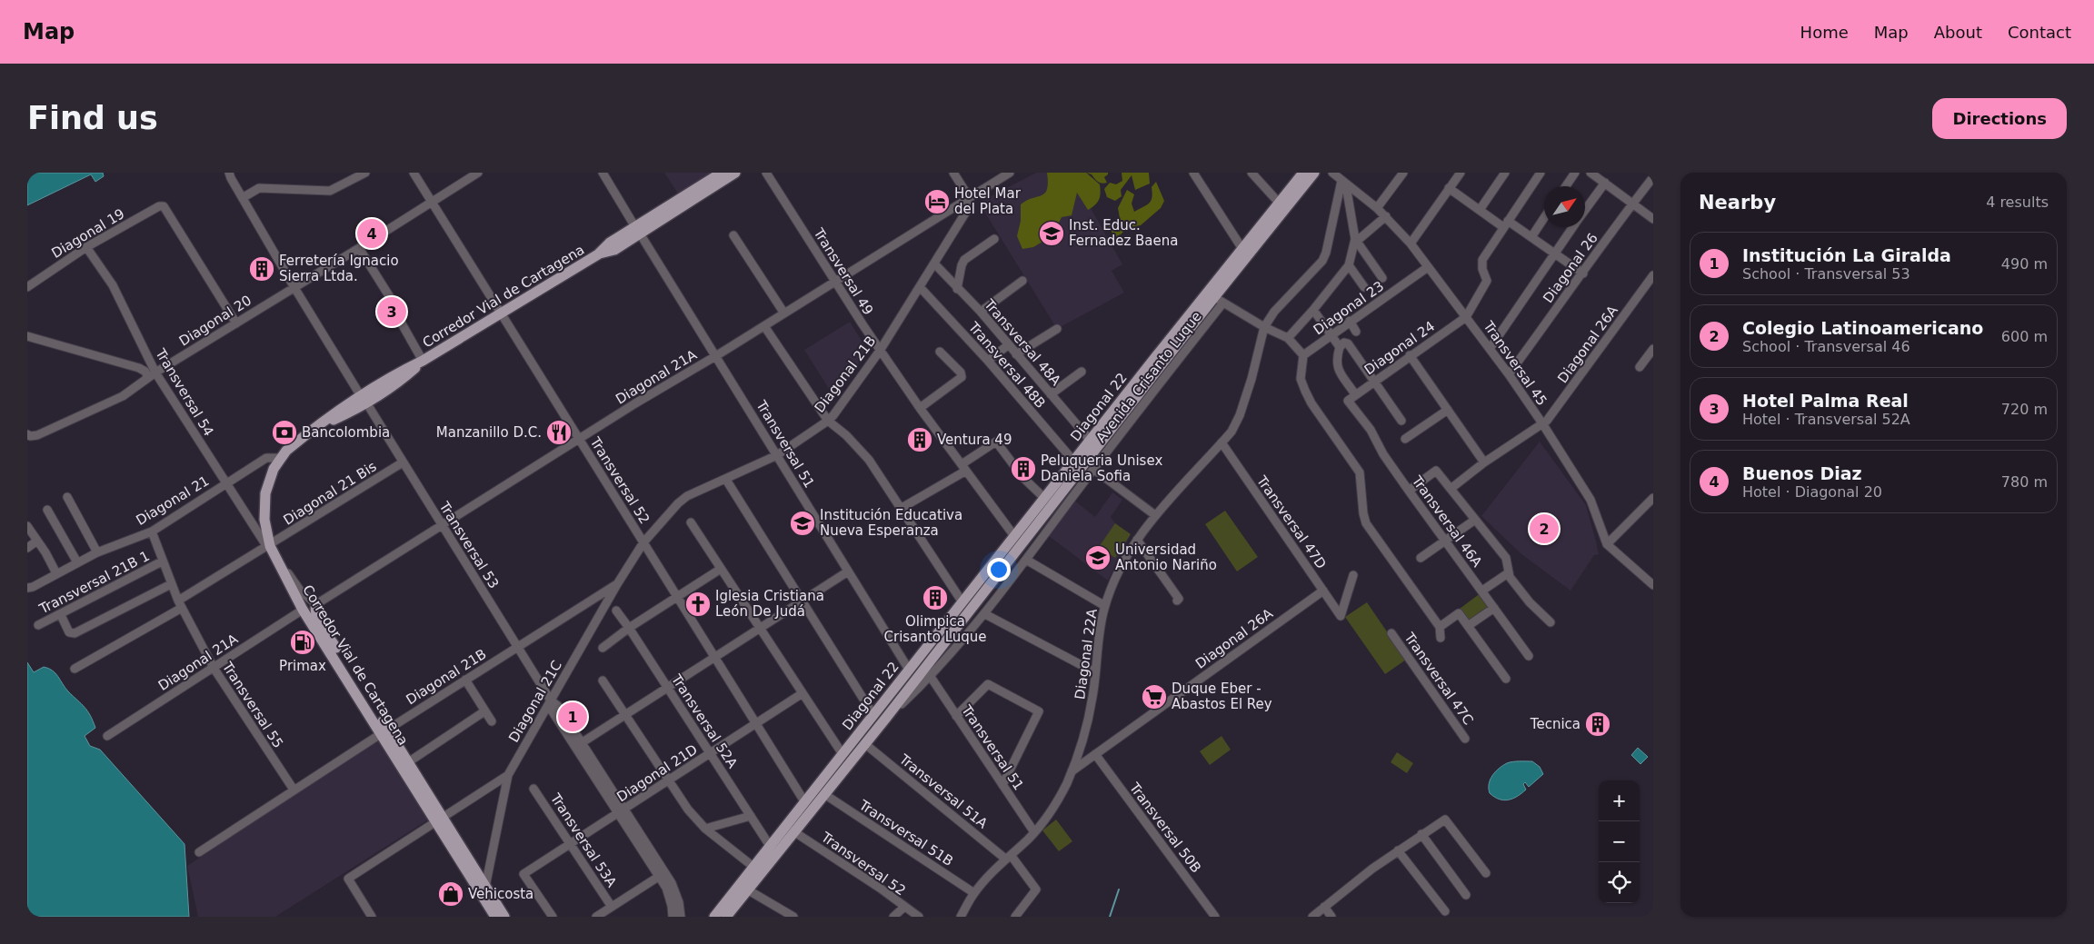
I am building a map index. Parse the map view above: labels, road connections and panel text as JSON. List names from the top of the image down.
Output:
{
  "streets": {
    "main road": ["Corredor Vial de Cartagena", "Diagonal 22"],
    "street": [
      "Diagonal 19",
      "Diagonal 26",
      "Transversal 49",
      "Diagonal 23",
      "Diagonal 20",
      "Transversal 48A",
      "Diagonal 26A",
      "Diagonal 24",
      "Transversal 45",
      "Transversal 48B",
      "Diagonal 21B",
      "Diagonal 21A",
      "Avenida Crisanto Luque",
      "Transversal 54",
      "Transversal 51",
      "Transversal 52",
      "Diagonal 21 Bis",
      "Diagonal 21",
      "Transversal 46A",
      "Transversal 47D",
      "Transversal 53",
      "Transversal 21B 1",
      "Diagonal 22A",
      "Transversal 47C",
      "Diagonal 21C",
      "Transversal 55",
      "Transversal 52A",
      "Diagonal 21D",
      "Transversal 51A",
      "Transversal 50B",
      "Transversal 51B",
      "Transversal 53A"
    ]
  },
  "crossings": [
    ["Diagonal 19", "Diagonal 20"],
    ["Diagonal 19", "Transversal 54"],
    ["Diagonal 26", "Transversal 45"],
    ["Transversal 49", "Diagonal 21B"],
    ["Transversal 49", "Diagonal 21A"],
    ["Transversal 49", "Diagonal 22"],
    ["Corredor Vial de Cartagena", "Diagonal 21B"],
    ["Corredor Vial de Cartagena", "Diagonal 21A"],
    ["Corredor Vial de Cartagena", "Transversal 54"],
    ["Corredor Vial de Cartagena", "Transversal 51"],
    ["Corredor Vial de Cartagena", "Transversal 52"],
    ["Corredor Vial de Cartagena", "Diagonal 21 Bis"],
    ["Corredor Vial de Cartagena", "Diagonal 21"],
    ["Corredor Vial de Cartagena", "Transversal 53"],
    ["Corredor Vial de Cartagena", "Diagonal 21C"],
    ["Diagonal 23", "Transversal 45"],
    ["Diagonal 20", "Transversal 54"],
    ["Diagonal 20", "Transversal 52"],
    ["Diagonal 20", "Transversal 53"],
    ["Transversal 48A", "Diagonal 21B"],
    ["Transversal 48A", "Diagonal 22"],
    ["Diagonal 26A", "Transversal 45"],
    ["Diagonal 26A", "Transversal 47D"],
    ["Diagonal 26A", "Diagonal 22A"],
    ["Diagonal 26A", "Transversal 50B"],
    ["Diagonal 24", "Transversal 45"],
    ["Diagonal 24", "Transversal 46A"],
    ["Transversal 45", "Diagonal 22A"],
    ["Transversal 48B", "Diagonal 21B"],
    ["Transversal 48B", "Diagonal 22"],
    ["Diagonal 21B", "Diagonal 21A"],
    ["Diagonal 21B", "Transversal 51"],
    ["Diagonal 21B", "Transversal 52"],
    ["Diagonal 21B", "Transversal 53"],
    ["Diagonal 21B", "Diagonal 21C"],
    ["Diagonal 21B", "Transversal 55"],
    ["Diagonal 21A", "Transversal 51"],
    ["Diagonal 21A", "Transversal 52"],
    ["Diagonal 21A", "Transversal 53"],
    ["Diagonal 21A", "Transversal 55"],
    ["Avenida Crisanto Luque", "Diagonal 22"],
    ["Avenida Crisanto Luque", "Transversal 51"],
    ["Transversal 54", "Diagonal 21 Bis"],
    ["Transversal 54", "Diagonal 21"],
    ["Diagonal 22", "Transversal 51"],
    ["Diagonal 22", "Transversal 52"],
    ["Diagonal 22", "Transversal 52A"],
    ["Diagonal 22", "Transversal 51A"],
    ["Diagonal 22", "Transversal 51B"],
    ["Transversal 51", "Diagonal 22A"],
    ["Transversal 52", "Diagonal 21C"],
    ["Transversal 52", "Diagonal 21D"],
    ["Diagonal 21 Bis", "Transversal 53"],
    ["Diagonal 21 Bis", "Transversal 55"],
    ["Diagonal 21", "Transversal 55"],
    ["Transversal 47D", "Diagonal 22A"],
    ["Transversal 53", "Diagonal 21C"],
    ["Transversal 53", "Diagonal 21D"],
    ["Transversal 21B 1", "Transversal 55"],
    ["Diagonal 22A", "Transversal 51A"],
    ["Diagonal 22A", "Transversal 50B"],
    ["Diagonal 22A", "Transversal 51B"],
    ["Transversal 52A", "Diagonal 21D"],
    ["Diagonal 21D", "Transversal 53A"]
  ],
  "places": {
    "hotel": ["Hotel Mar del Plata"],
    "school or university": ["Inst. Educ. Fernadez Baena", "Institución Educativa Nueva Esperanza", "Universidad Antonio Nariño"],
    "building": [
      "Ferretería Ignacio Sierra Ltda.",
      "Ventura 49",
      "Peluqueria Unisex Daniela Sofia",
      "Olimpica Crisanto Luque",
      "Tecnica"
    ],
    "bank": ["Bancolombia"],
    "restaurant": ["Manzanillo D.C."],
    "church": ["Iglesia Cristiana León De Judá"],
    "fuel station": ["Primax"],
    "supermarket": ["Duque Eber - Abastos El Rey"],
    "shop": ["Vehicosta"]
  },
  "north": "top right",
  "page": {
    "header": "Map",
    "nav": [
      "Home",
      "Map",
      "About",
      "Contact"
    ],
    "buttons": "Directions",
    "title": "Find us",
    "heading": ["Nearby", "4 results"],
    "pins": [
      "4",
      "3",
      "2",
      "1"
    ],
    "list": [
      {
        "mark": "1",
        "name": "Institución La Giralda",
        "note": "School · Transversal 53",
        "value": "490 m"
      },
      {
        "mark": "2",
        "name": "Colegio Latinoamericano",
        "note": "School · Transversal 46",
        "value": "600 m"
      },
      {
        "mark": "3",
        "name": "Hotel Palma Real",
        "note": "Hotel · Transversal 52A",
        "value": "720 m"
      },
      {
        "mark": "4",
        "name": "Buenos Diaz",
        "note": "Hotel · Diagonal 20",
        "value": "780 m"
      }
    ],
    "map_buttons": ["+", "−"]
  }
}
